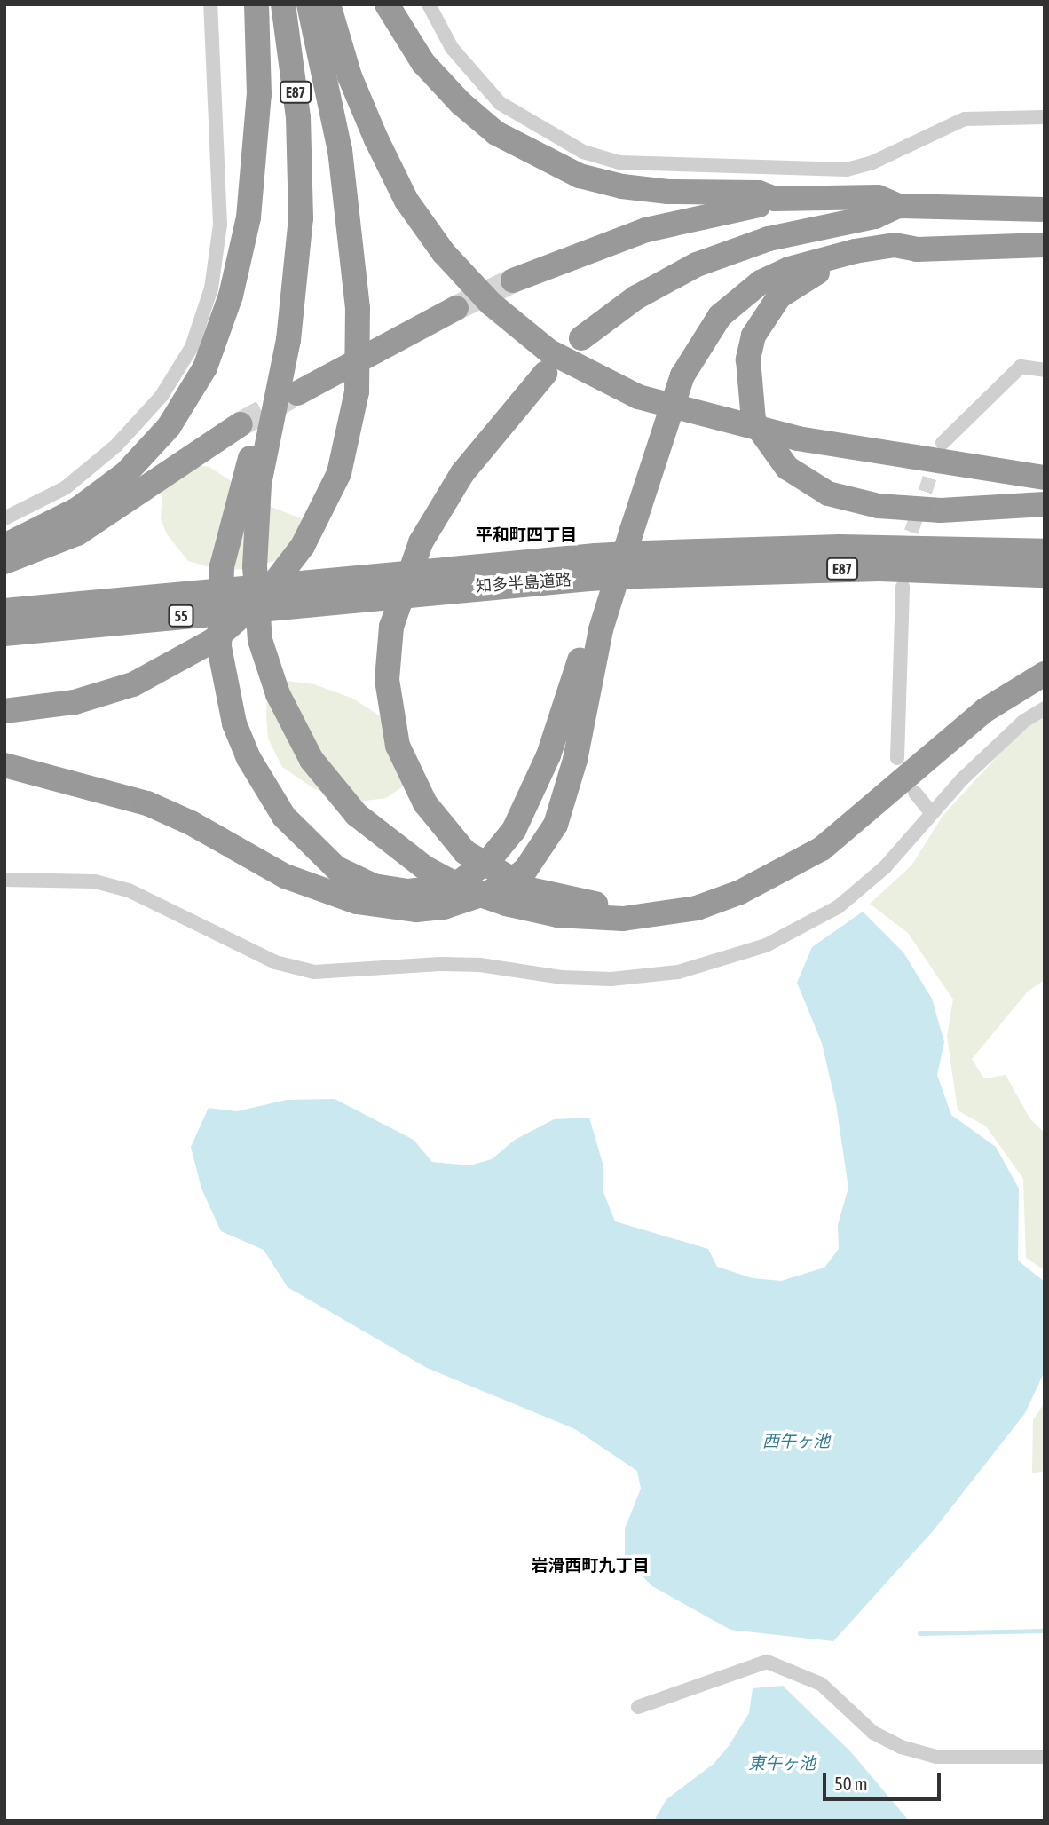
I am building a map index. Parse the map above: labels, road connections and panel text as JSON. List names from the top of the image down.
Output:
{
  "streets": {
    "highway": ["E87", "知多半島道路", "55"]
  },
  "districts": ["平和町四丁目", "岩滑西町九丁目"],
  "water": ["西午ヶ池", "東午ヶ池"],
  "scale_bar": "50 m"
}
